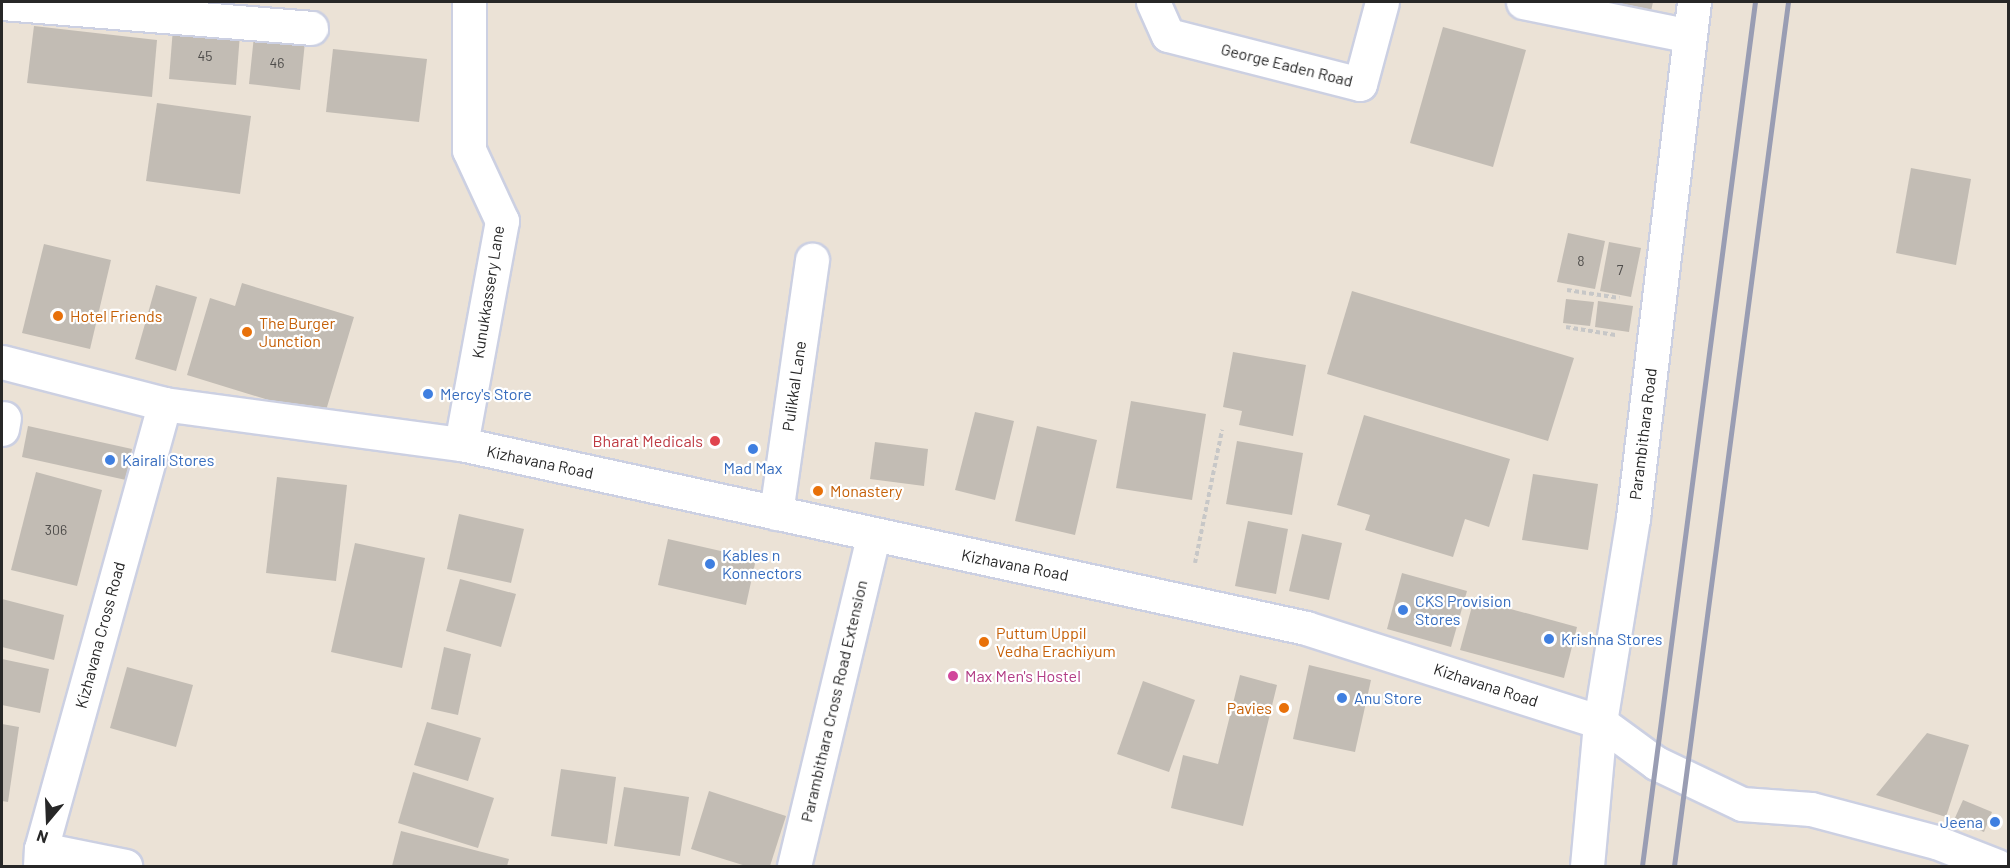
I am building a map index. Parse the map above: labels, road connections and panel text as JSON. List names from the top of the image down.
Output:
{
  "streets": {
    "street": [
      "George Eaden Road",
      "Kunukkassery Lane",
      "Pulikkal Lane",
      "Parambithara Road",
      "Kizhavana Road",
      "Kizhavana Cross Road",
      "Parambithara Cross Road Extension"
    ]
  },
  "crossings": [
    ["Kunukkassery Lane", "Kizhavana Road"],
    ["Pulikkal Lane", "Kizhavana Road"],
    ["Parambithara Road", "Kizhavana Road"],
    ["Kizhavana Road", "Kizhavana Cross Road"],
    ["Kizhavana Road", "Parambithara Cross Road Extension"]
  ],
  "places": [
    "Hotel Friends",
    "The Burger Junction",
    "Mercy's Store",
    "Bharat Medicals",
    "Mad Max",
    "Kairali Stores",
    "Monastery",
    "Kables n Konnectors",
    "CKS Provision Stores",
    "Krishna Stores",
    "Puttum Uppil Vedha Erachiyum",
    "Max Men's Hostel",
    "Anu Store",
    "Pavies",
    "Jeena"
  ],
  "house_numbers": [
    "45",
    "46",
    "8",
    "7",
    "306"
  ],
  "north": "bottom"
}
